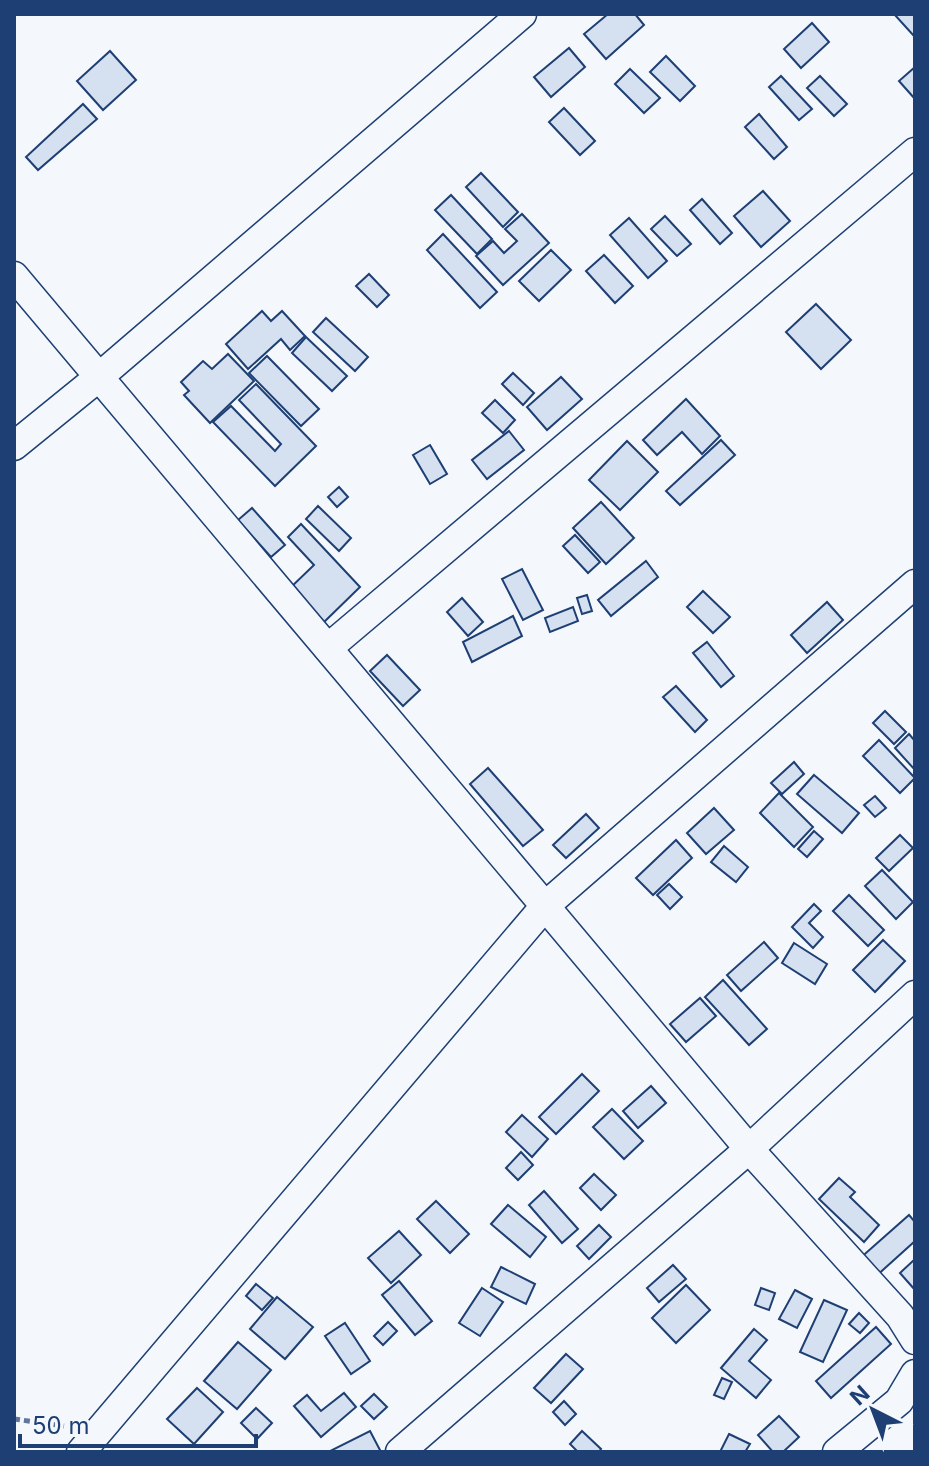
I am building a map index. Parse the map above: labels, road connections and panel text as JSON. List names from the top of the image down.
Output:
{
  "scale_bar": "50 m",
  "north": "top left"
}
